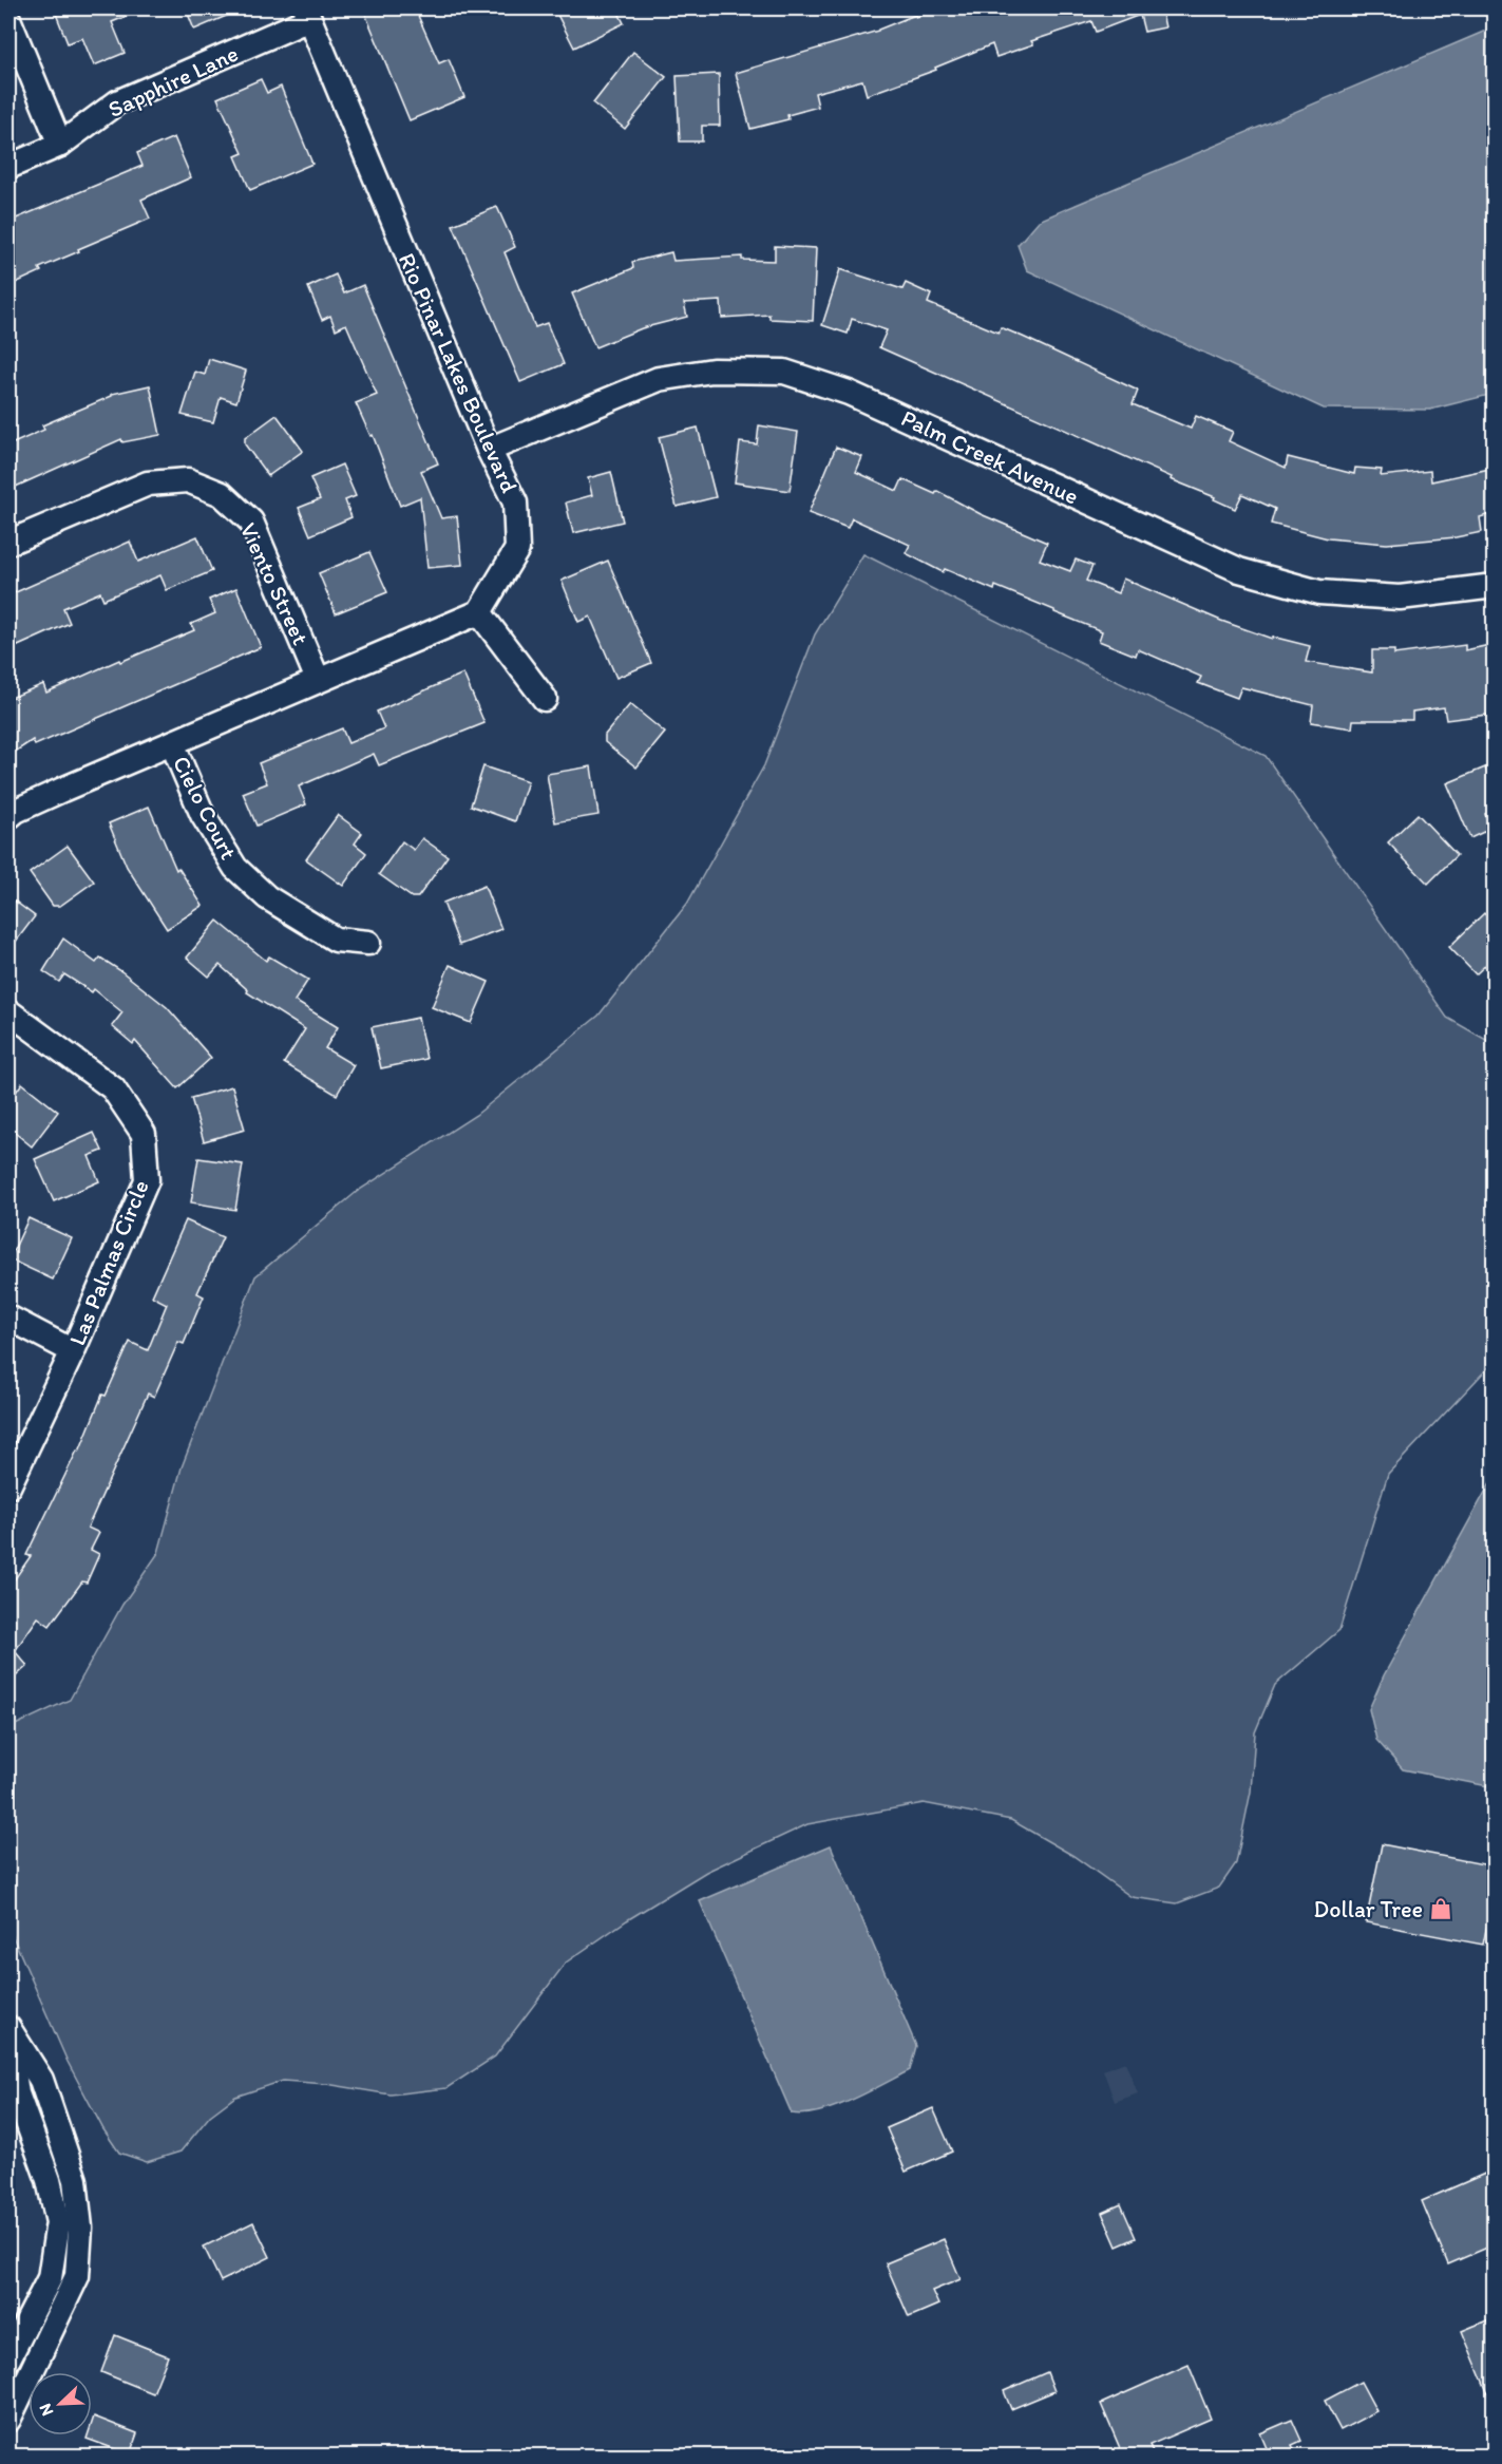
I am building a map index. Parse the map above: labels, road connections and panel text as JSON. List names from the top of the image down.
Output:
{
  "streets": {
    "street": [
      "Sapphire Lane",
      "Rio Pinar Lakes Boulevard",
      "Palm Creek Avenue",
      "Viento Street",
      "Cielo Court",
      "Las Palmas Circle"
    ]
  },
  "crossings": [
    ["Sapphire Lane", "Rio Pinar Lakes Boulevard"],
    ["Rio Pinar Lakes Boulevard", "Palm Creek Avenue"]
  ],
  "places": {
    "shop": ["Dollar Tree"]
  },
  "north": "bottom left"
}
